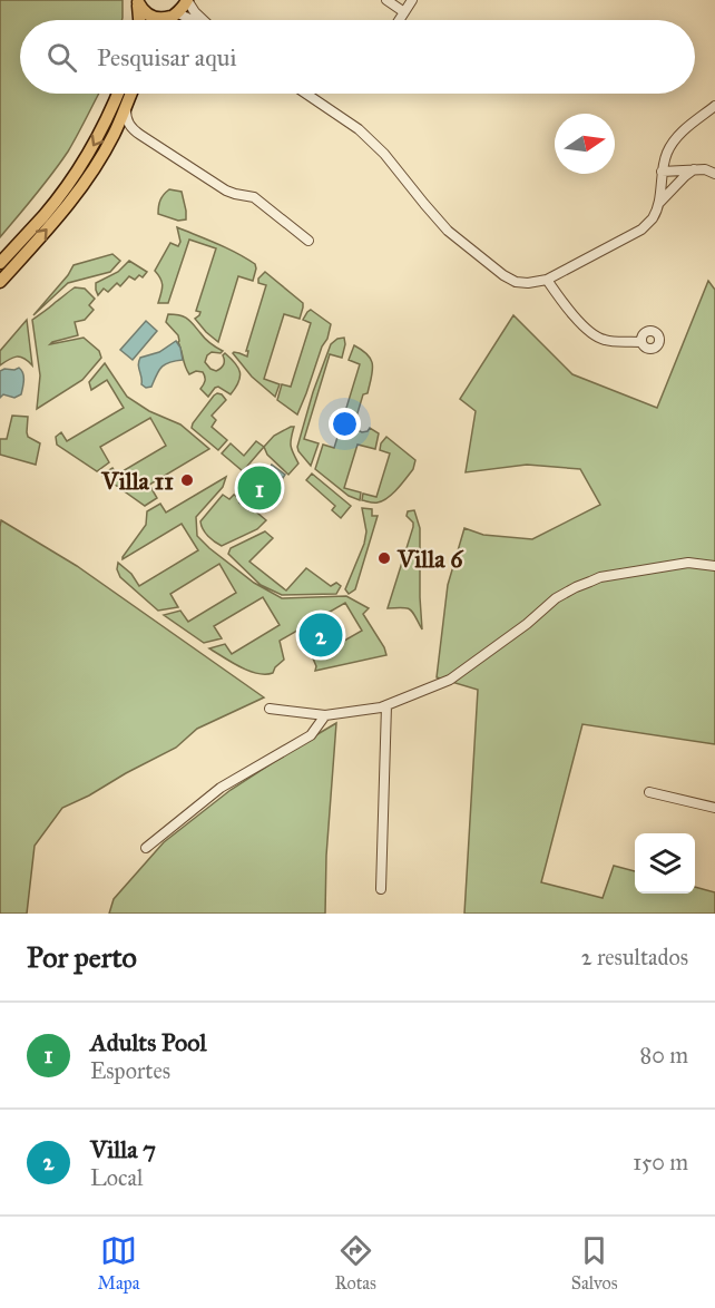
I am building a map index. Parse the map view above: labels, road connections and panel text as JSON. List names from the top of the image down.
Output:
{
  "places": ["Villa 11", "Villa 6"],
  "north": "right",
  "page": {
    "search": "Pesquisar aqui",
    "pins": ["1", "2"],
    "heading": ["Por perto", "2 resultados"],
    "list": [
      {
        "mark": "1",
        "name": "Adults Pool",
        "note": "Esportes",
        "value": "80 m"
      },
      {
        "mark": "2",
        "name": "Villa 7",
        "note": "Local",
        "value": "150 m"
      }
    ],
    "nav": ["Mapa", "Rotas", "Salvos"]
  }
}
